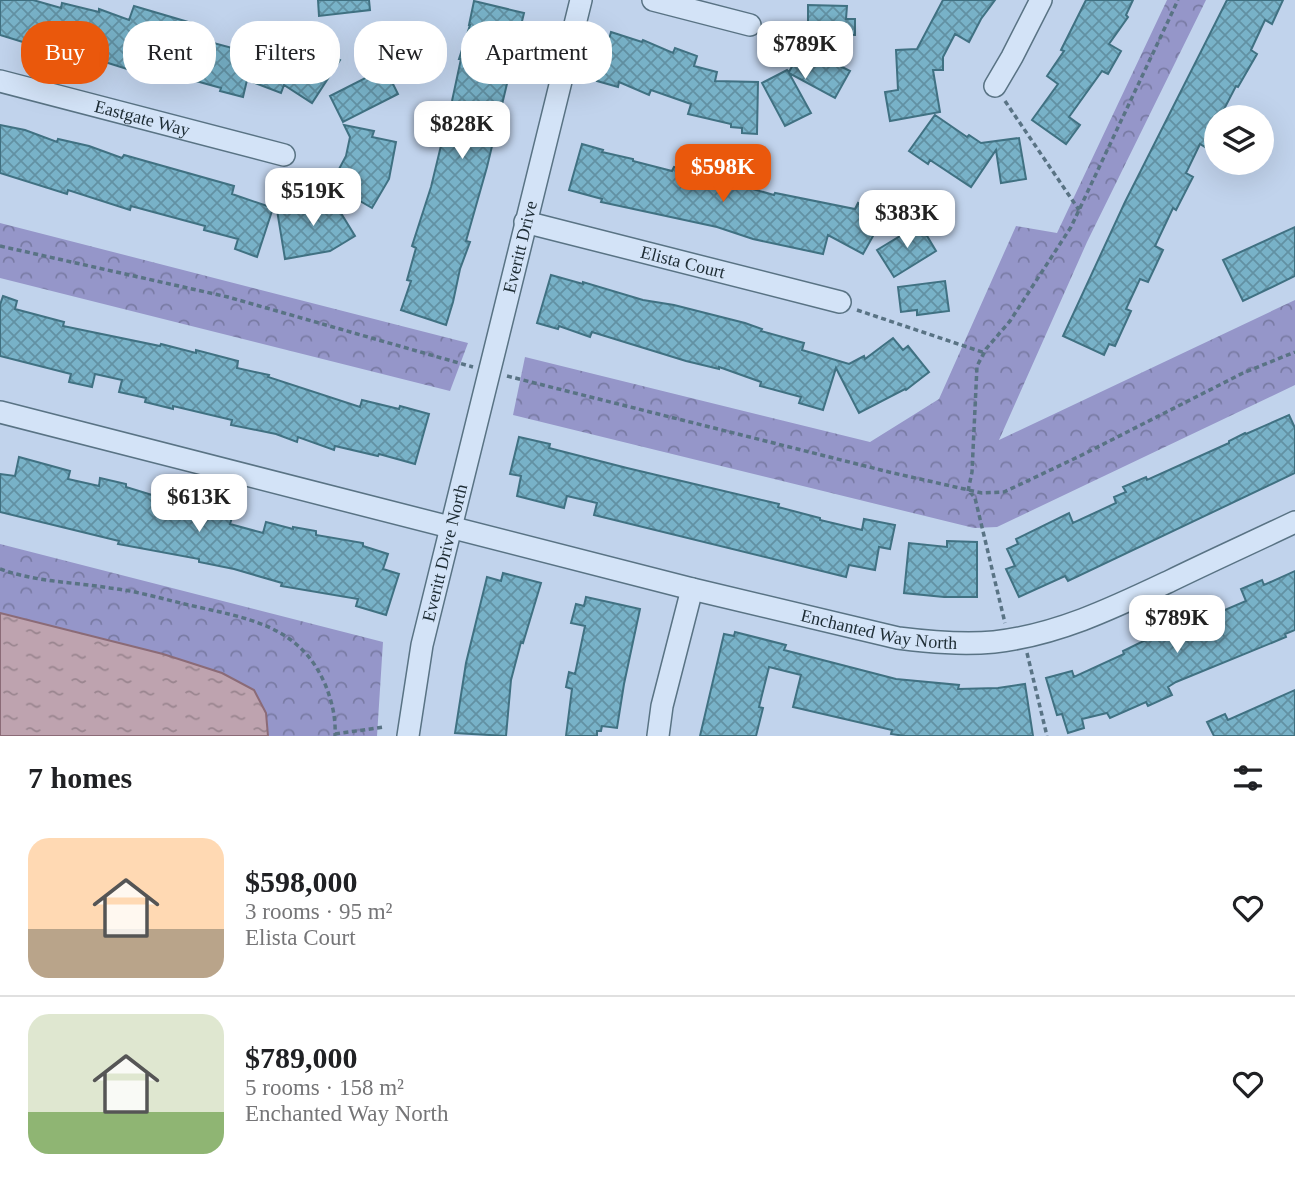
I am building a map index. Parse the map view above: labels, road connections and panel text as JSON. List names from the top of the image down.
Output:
{
  "streets": {
    "street": [
      "Eastgate Way",
      "Everitt Drive",
      "Elista Court",
      "Everitt Drive North",
      "Enchanted Way North"
    ]
  },
  "crossings": [
    ["Everitt Drive", "Elista Court"],
    ["Everitt Drive", "Everitt Drive North"],
    ["Everitt Drive North", "Enchanted Way North"]
  ],
  "page": {
    "price": [
      "$789K",
      "$828K",
      "$598K",
      "$519K",
      "$383K",
      "$613K",
      "$789K"
    ],
    "chip": [
      "Buy",
      "Rent",
      "Filters",
      "New",
      "Apartment"
    ],
    "heading": "7 homes",
    "list": [
      {
        "name": "$598,000",
        "note": "3 rooms · 95 m² · Elista Court"
      },
      {
        "name": "$789,000",
        "note": "5 rooms · 158 m² · Enchanted Way North"
      }
    ]
  }
}
